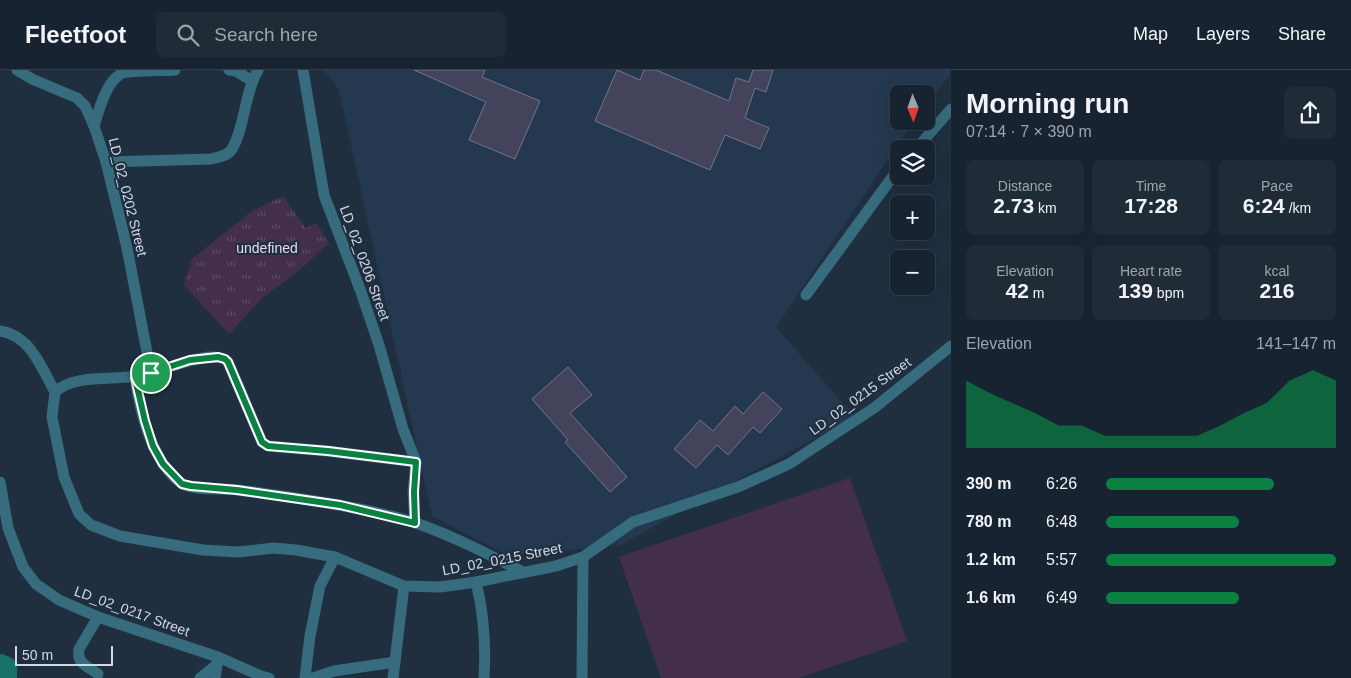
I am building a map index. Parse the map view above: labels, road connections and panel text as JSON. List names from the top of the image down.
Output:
{
  "streets": {
    "street": [
      "LD_02_0202 Street",
      "LD_02_0206 Street",
      "LD_02_0215 Street",
      "LD_02_0217 Street"
    ]
  },
  "parks": ["undefined"],
  "scale_bar": "50 m",
  "north": "bottom",
  "page": {
    "header": "Fleetfoot",
    "search": "Search here",
    "nav": ["Map", "Layers", "Share"],
    "heading": ["Morning run", "07:14 · 7 × 390 m"],
    "map_buttons": ["+", "−"],
    "stats": [
      ["Distance", "2.73 km"],
      ["Time", "17:28"],
      ["Pace", "6:24 /km"],
      ["Elevation", "42 m"],
      ["Heart rate", "139 bpm"],
      ["kcal", "216"]
    ],
    "chart": ["Elevation", "141–147 m"],
    "list": [
      {
        "name": "390 m",
        "note": "6:26"
      },
      {
        "name": "780 m",
        "note": "6:48"
      },
      {
        "name": "1.2 km",
        "note": "5:57"
      },
      {
        "name": "1.6 km",
        "note": "6:49"
      }
    ],
    "scale": "50 m"
  }
}
